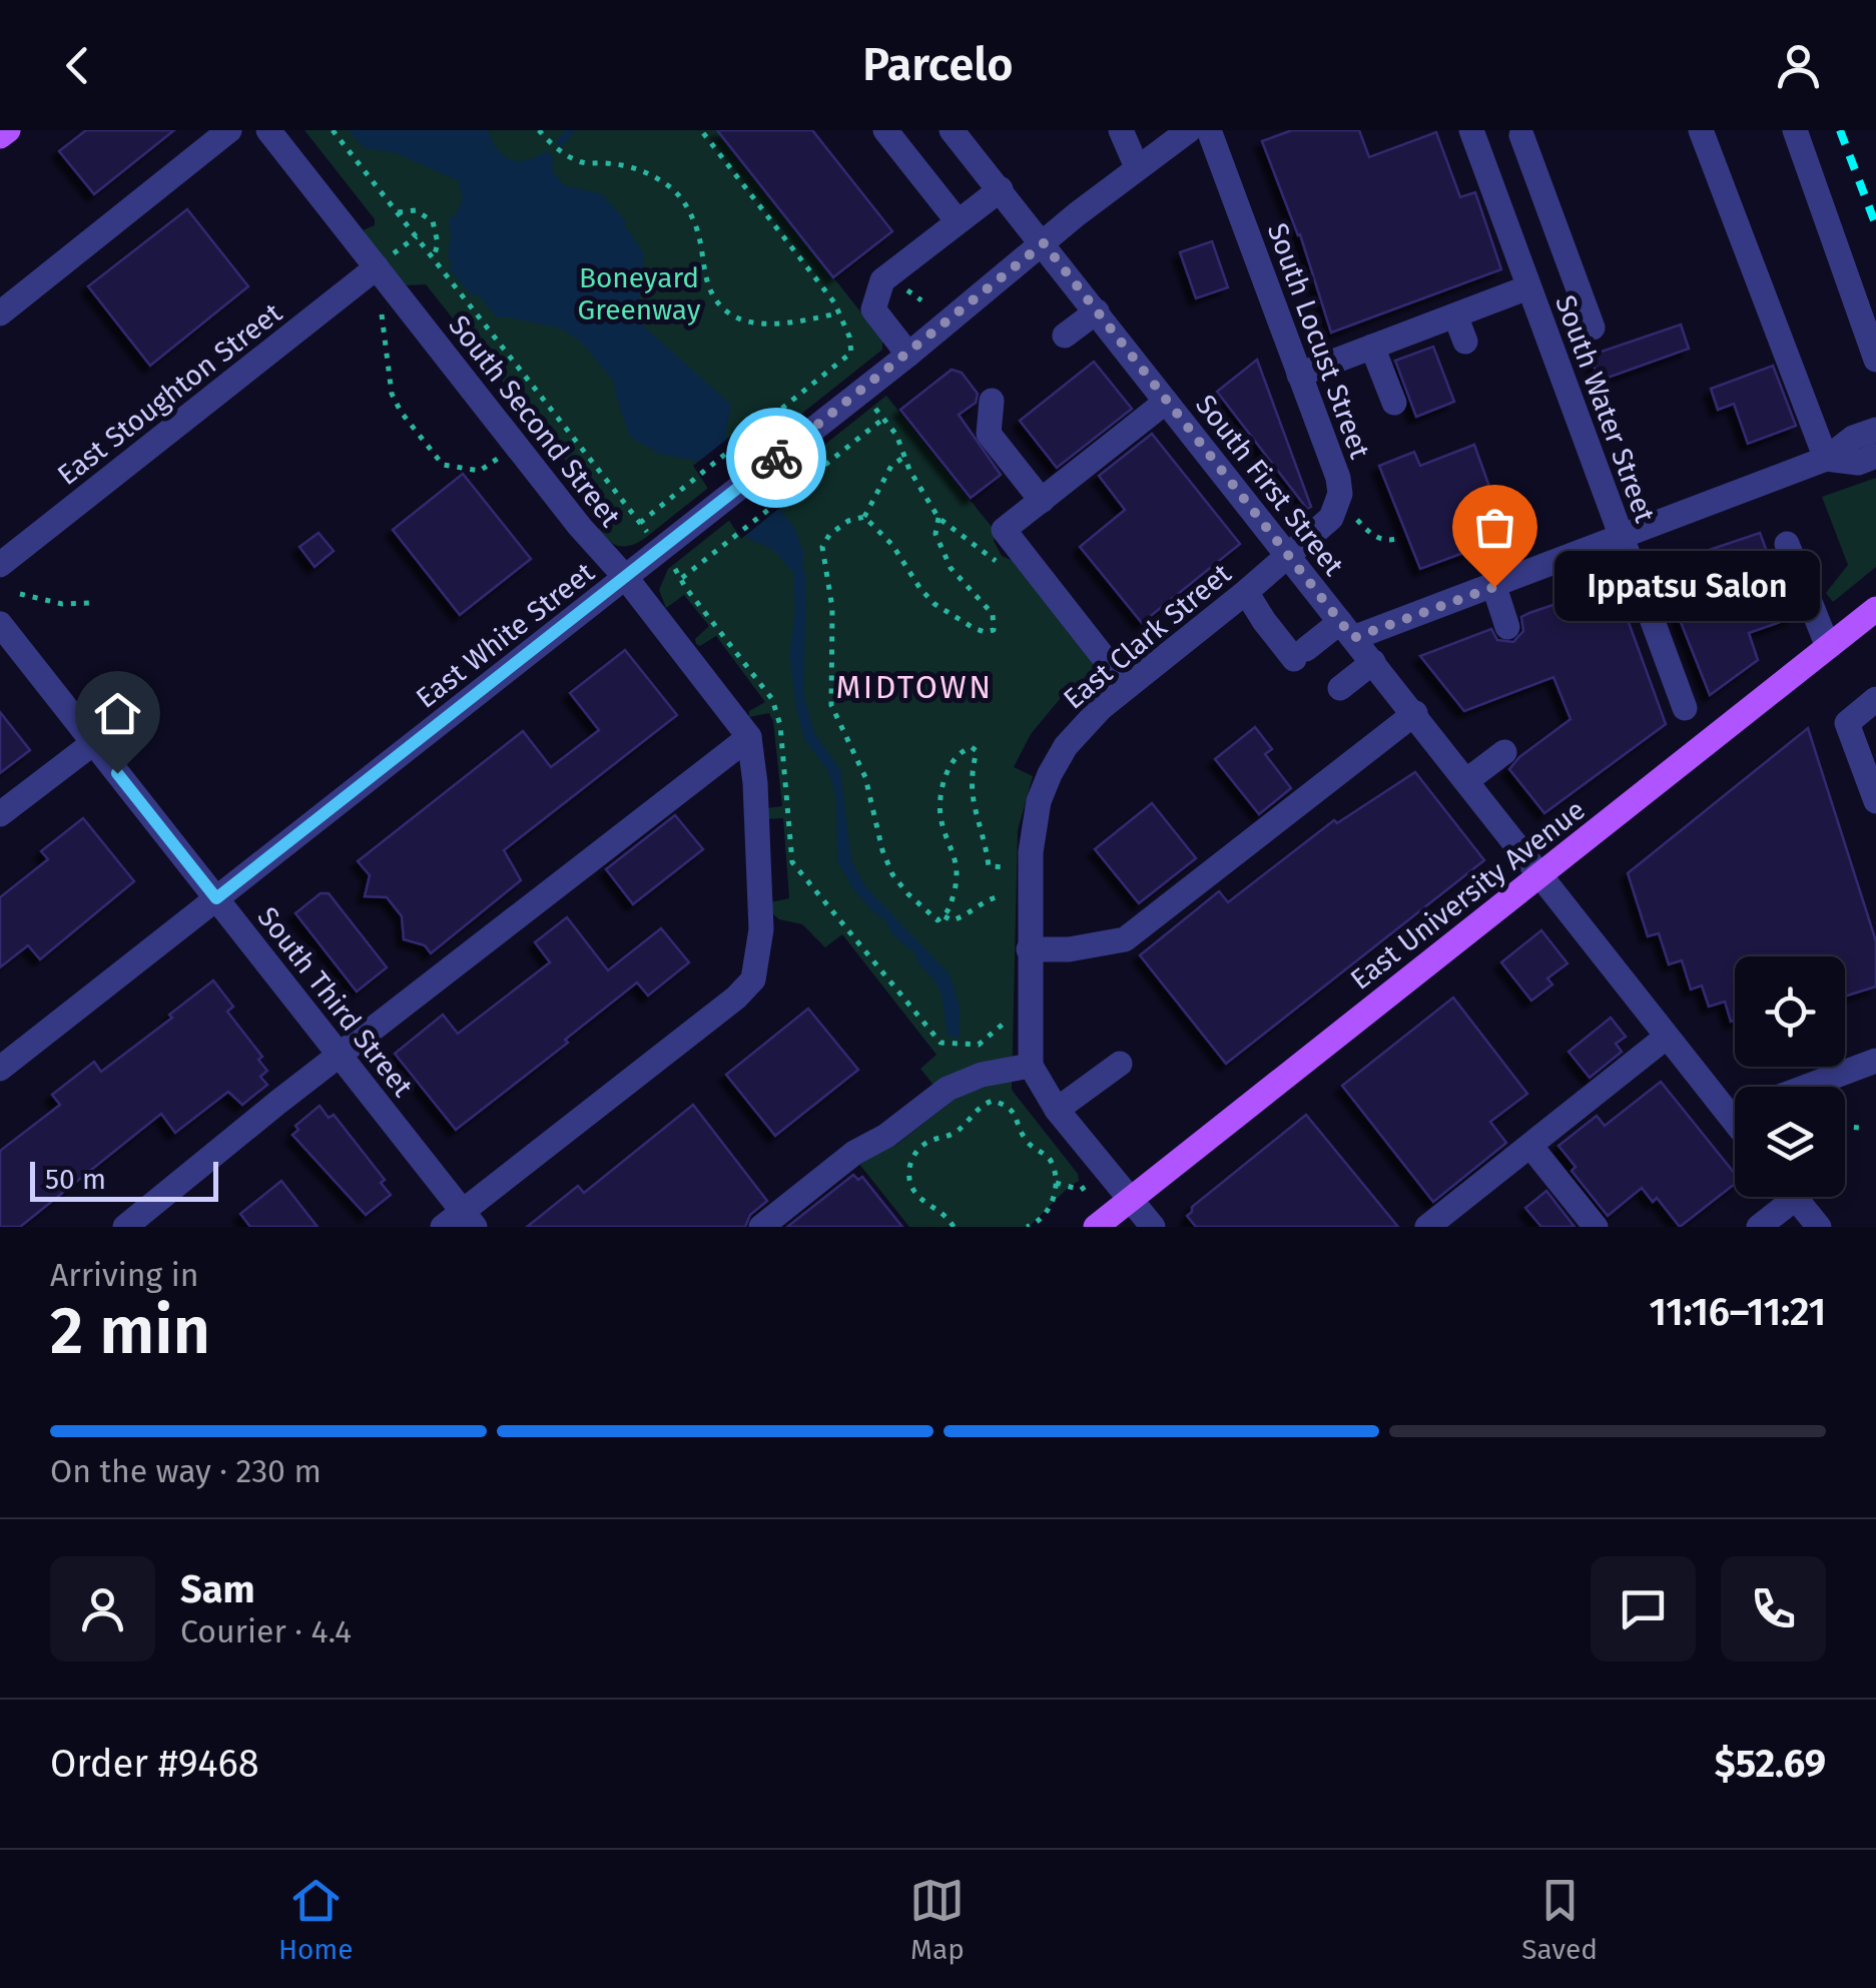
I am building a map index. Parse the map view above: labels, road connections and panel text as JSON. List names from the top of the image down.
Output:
{
  "streets": {
    "main road": ["East University Avenue"],
    "street": [
      "South Locust Street",
      "East Stoughton Street",
      "South Water Street",
      "South Second Street",
      "South First Street",
      "East White Street",
      "East Clark Street",
      "South Third Street"
    ]
  },
  "crossings": [
    ["South Locust Street", "South First Street"],
    ["South Locust Street", "East Clark Street"],
    ["East Stoughton Street", "South Second Street"],
    ["South Second Street", "East White Street"],
    ["South First Street", "East White Street"],
    ["South First Street", "East Clark Street"],
    ["South First Street", "East University Avenue"],
    ["East White Street", "South Third Street"]
  ],
  "districts": ["MIDTOWN"],
  "parks": ["Boneyard Greenway"],
  "places": ["Ippatsu Salon"],
  "scale_bar": "50 m",
  "page": {
    "header": "Parcelo",
    "bubble": "Ippatsu Salon",
    "scale": "50 m",
    "heading": ["2 min", "Arriving in", "11:16–11:21"],
    "panel": [
      "Sam",
      "Courier · 4.4",
      "Order #9468",
      "$52.69"
    ],
    "bar": "On the way · 230 m",
    "tabs": ["Home", "Map", "Saved"]
  }
}
